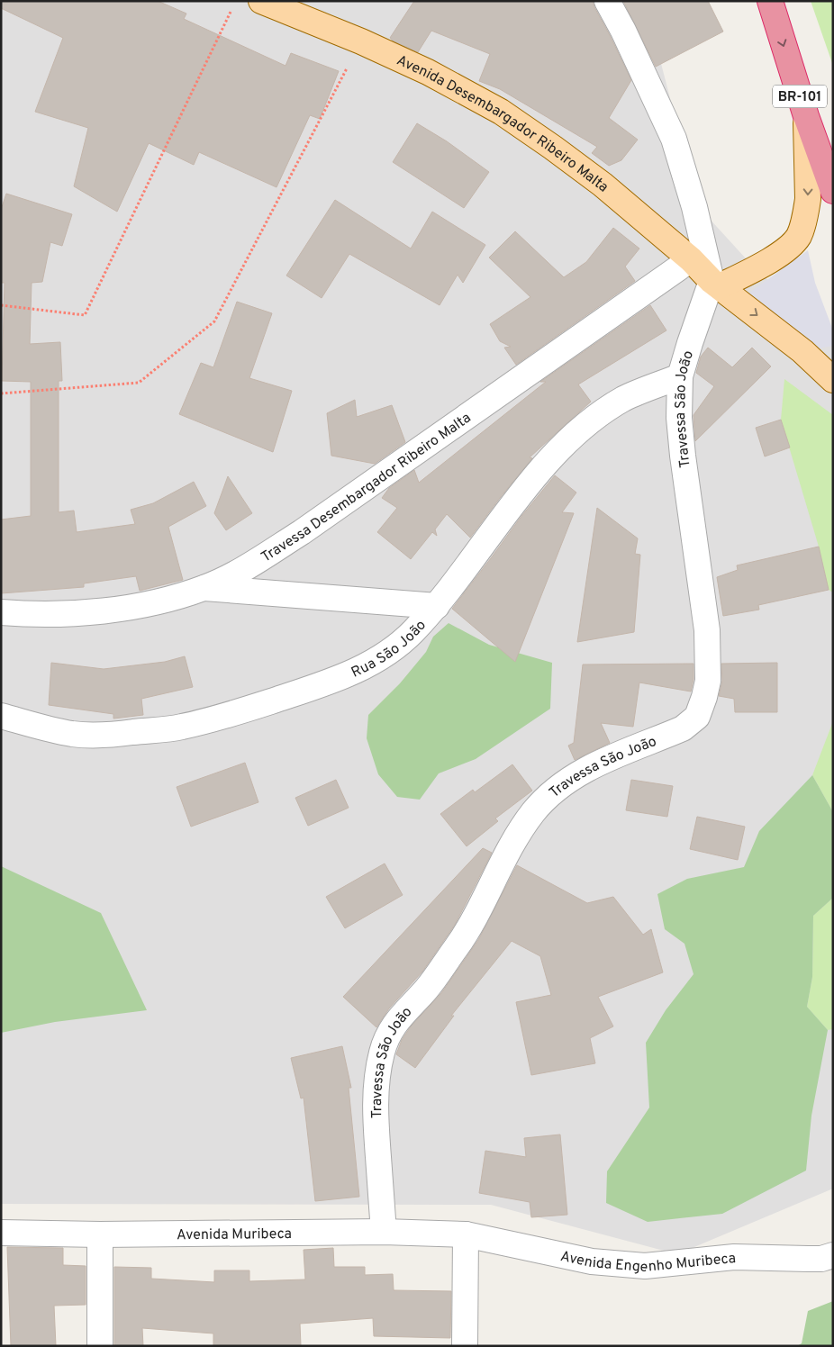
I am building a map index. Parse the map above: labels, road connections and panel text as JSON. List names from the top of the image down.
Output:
{
  "streets": {
    "highway": ["BR-101"],
    "main road": ["Avenida Desembargador Ribeiro Malta"],
    "street": [
      "Travessa São João",
      "Travessa Desembargador Ribeiro Malta",
      "Rua São João",
      "Avenida Muribeca",
      "Avenida Engenho Muribeca"
    ]
  },
  "crossings": [
    ["Avenida Desembargador Ribeiro Malta", "Travessa São João"],
    ["Avenida Desembargador Ribeiro Malta", "Travessa Desembargador Ribeiro Malta"],
    ["Travessa São João", "Rua São João"],
    ["Travessa São João", "Avenida Muribeca"],
    ["Avenida Muribeca", "Avenida Engenho Muribeca"]
  ]
}
